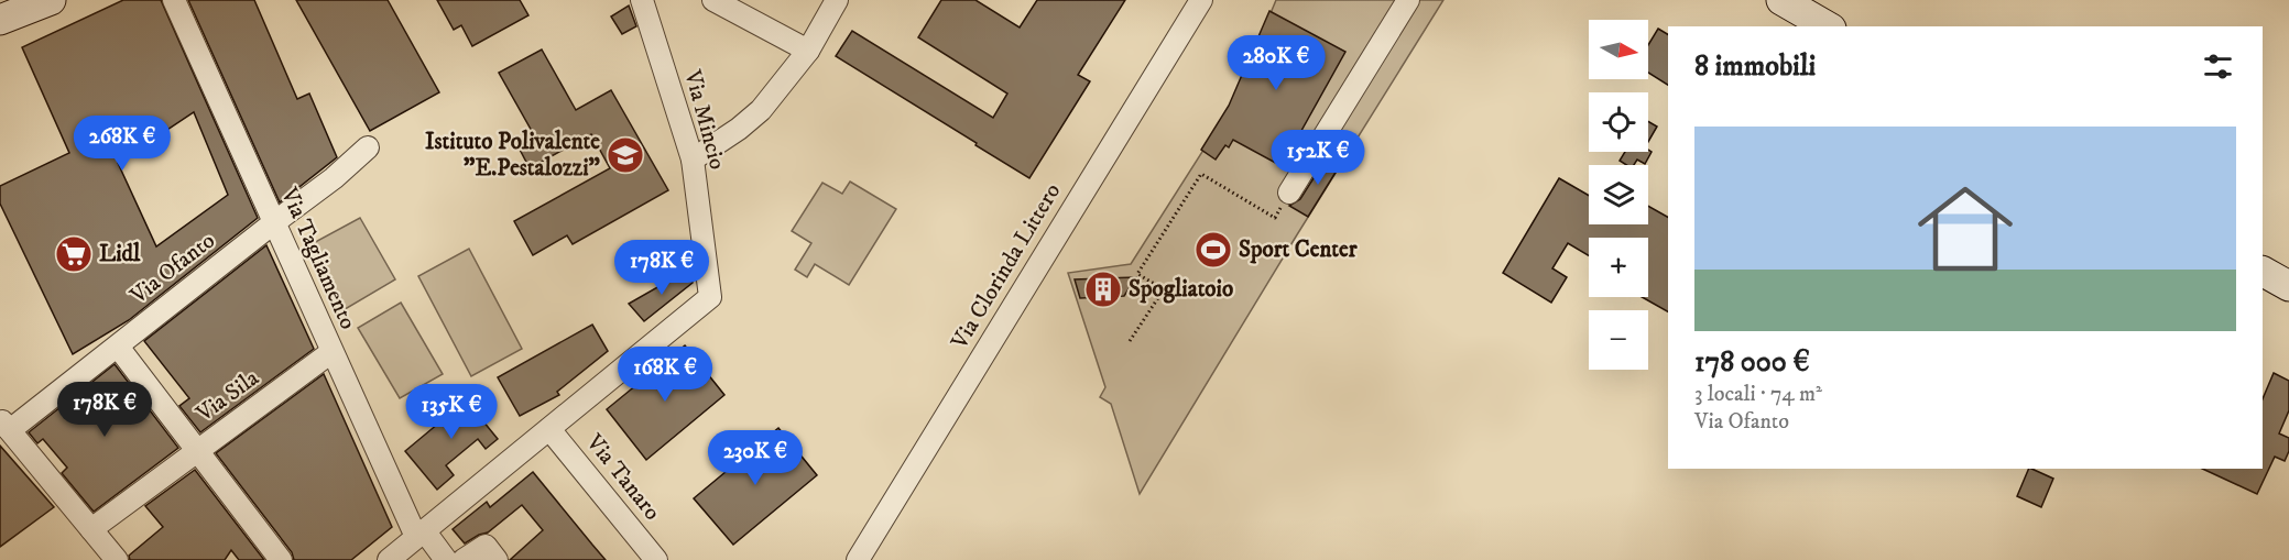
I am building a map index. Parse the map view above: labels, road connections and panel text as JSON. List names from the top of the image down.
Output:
{
  "streets": {
    "street": [
      "Via Mincio",
      "Via Tagliamento",
      "Via Clorinda Littero",
      "Via Ofanto",
      "Via Sila",
      "Via Tanaro"
    ]
  },
  "crossings": [
    ["Via Mincio", "Via Tanaro"],
    ["Via Tagliamento", "Via Ofanto"],
    ["Via Tagliamento", "Via Sila"]
  ],
  "places": {
    "school or university": ["Istituto Polivalente \"E.Pestalozzi\""],
    "sports": ["Sport Center"],
    "supermarket": ["Lidl"],
    "building": ["Spogliatoio"]
  },
  "north": "right",
  "page": {
    "map_buttons": ["+", "−"],
    "heading": "8 immobili",
    "price": [
      "280K €",
      "268K €",
      "152K €",
      "178K €",
      "168K €",
      "178K €",
      "135K €",
      "230K €"
    ],
    "list": [
      {
        "name": "178 000 €",
        "note": "3 locali · 74 m² · Via Ofanto"
      }
    ]
  }
}
